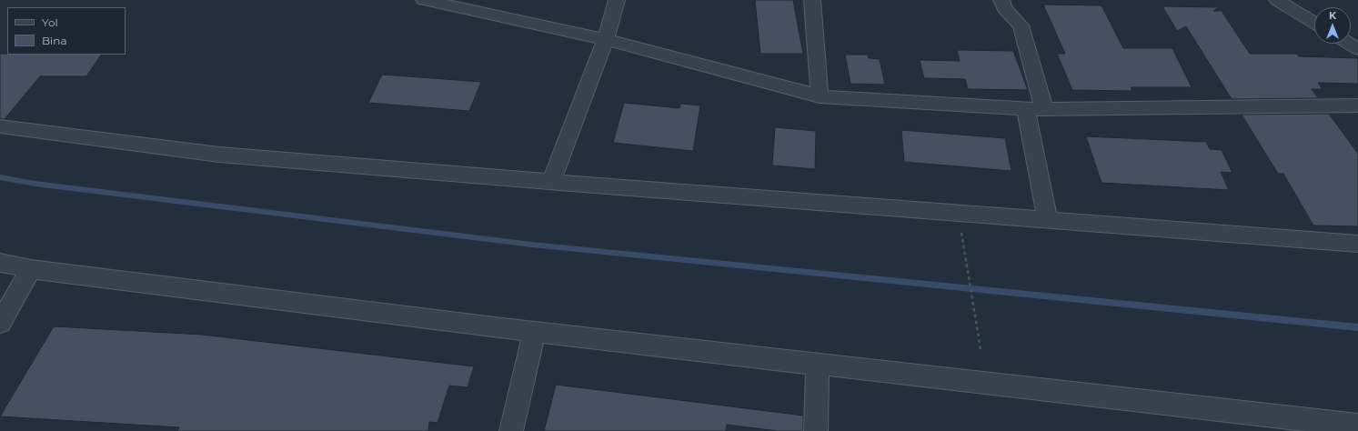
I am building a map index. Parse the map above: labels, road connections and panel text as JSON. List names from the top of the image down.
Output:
{
  "legend": ["Yol", "Bina"],
  "north": "top"
}
